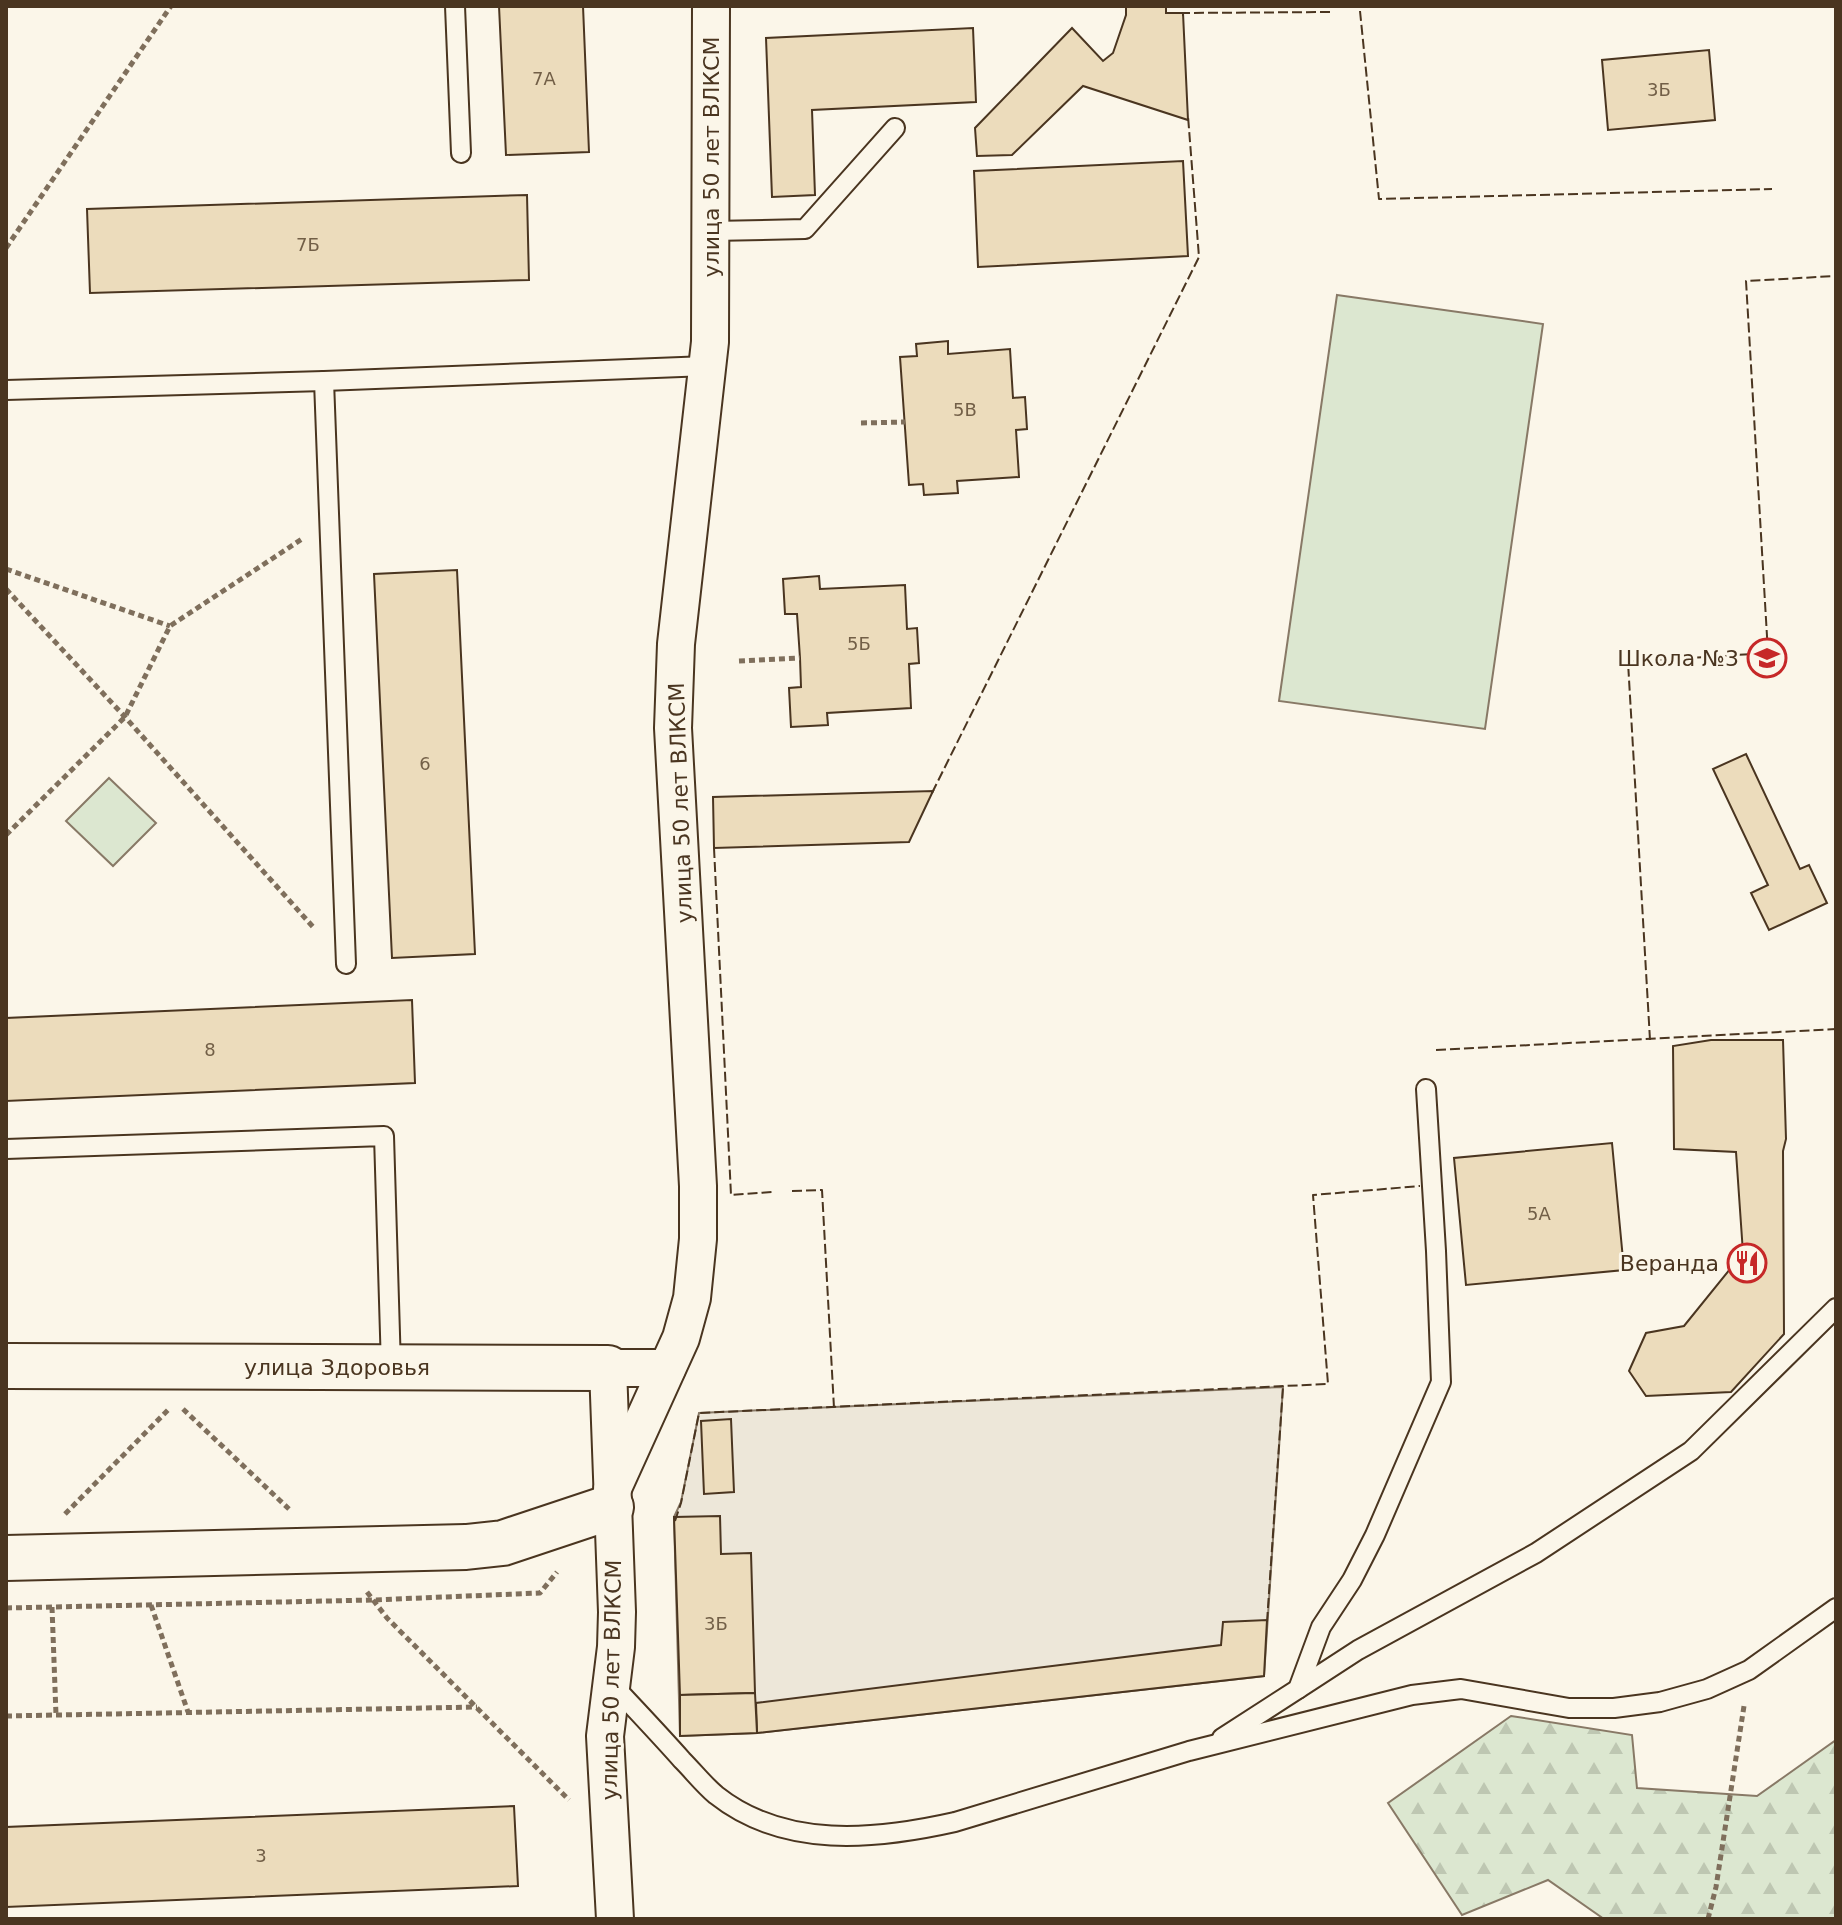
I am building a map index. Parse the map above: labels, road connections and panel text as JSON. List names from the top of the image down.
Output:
{
  "streets": {
    "street": ["улица 50 лет ВЛКСМ", "улица Здоровья"]
  },
  "crossings": [
    ["улица 50 лет ВЛКСМ", "улица Здоровья"]
  ],
  "places": {
    "school or university": ["Школа №3"],
    "restaurant": ["Веранда"]
  },
  "house_numbers": [
    "7А",
    "3Б",
    "7Б",
    "5В",
    "5Б",
    "6",
    "8",
    "5А",
    "3Б",
    "3"
  ]
}
